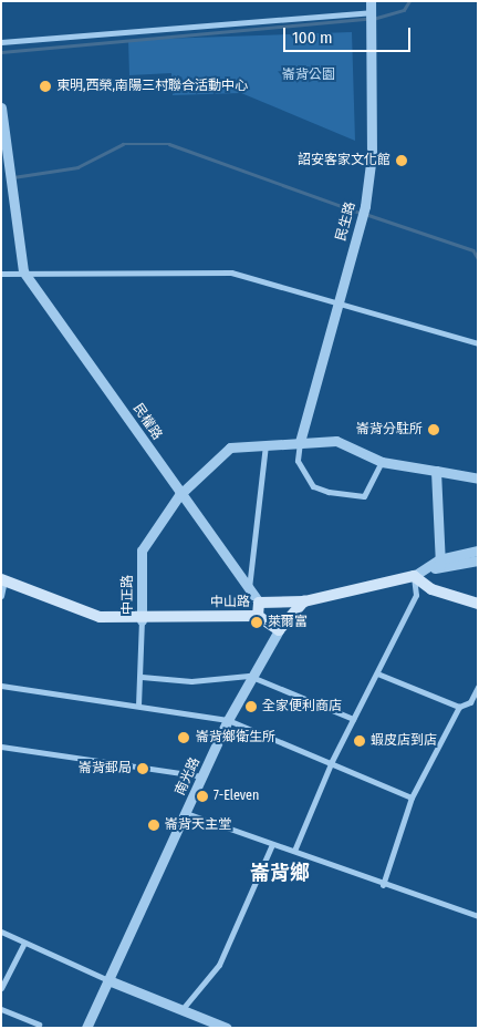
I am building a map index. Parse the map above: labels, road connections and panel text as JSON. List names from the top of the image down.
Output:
{
  "streets": {
    "main road": ["中山路"],
    "street": [
      "民生路",
      "民權路",
      "中正路",
      "南光路"
    ]
  },
  "crossings": [
    ["民權路", "中正路"],
    ["民權路", "中山路"],
    ["中正路", "中山路"]
  ],
  "districts": ["崙背鄉"],
  "parks": ["崙背公園"],
  "places": [
    "東明,西榮,南陽三村聯合活動中心",
    "詔安客家文化館",
    "崙背分駐所",
    "萊爾富",
    "全家便利商店",
    "崙背鄉衛生所",
    "蝦皮店到店",
    "崙背郵局",
    "7-Eleven",
    "崙背天主堂"
  ],
  "scale_bar": "100 m"
}
